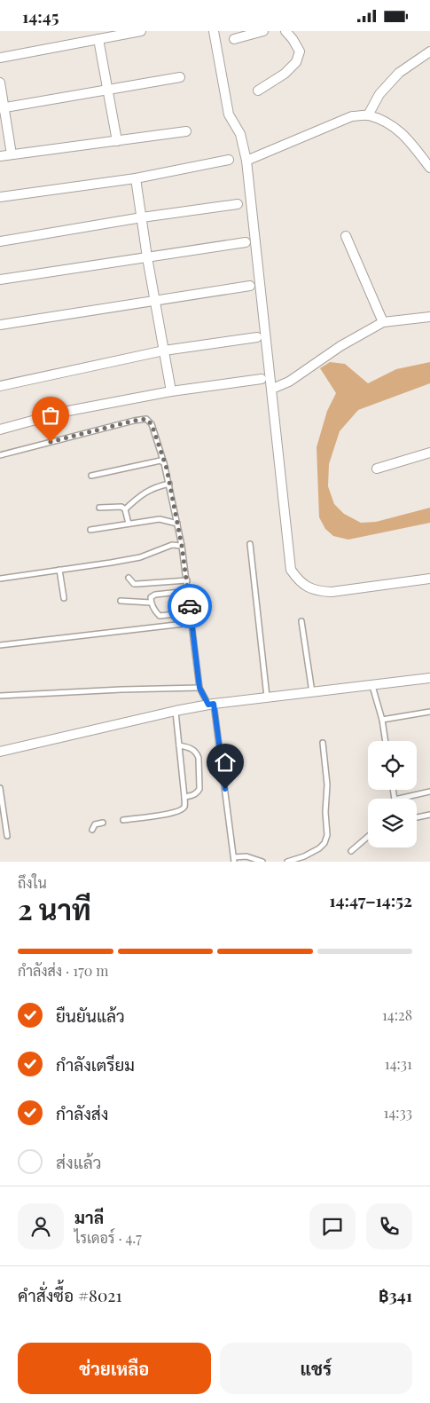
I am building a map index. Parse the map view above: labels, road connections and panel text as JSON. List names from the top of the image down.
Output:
{
  "page": {
    "status": "14:45",
    "heading": ["2 นาที", "ถึงใน", "14:47–14:52"],
    "panel": [
      "มาลี",
      "ไรเดอร์ · 4.7",
      "คำสั่งซื้อ #8021",
      "฿341"
    ],
    "bar": "กำลังส่ง · 170 m",
    "list": [
      ["ยืนยันแล้ว", "14:28"],
      ["กำลังเตรียม", "14:31"],
      ["กำลังส่ง", "14:33"],
      "ส่งแล้ว"
    ],
    "buttons": ["ช่วยเหลือ", "แชร์"]
  }
}
